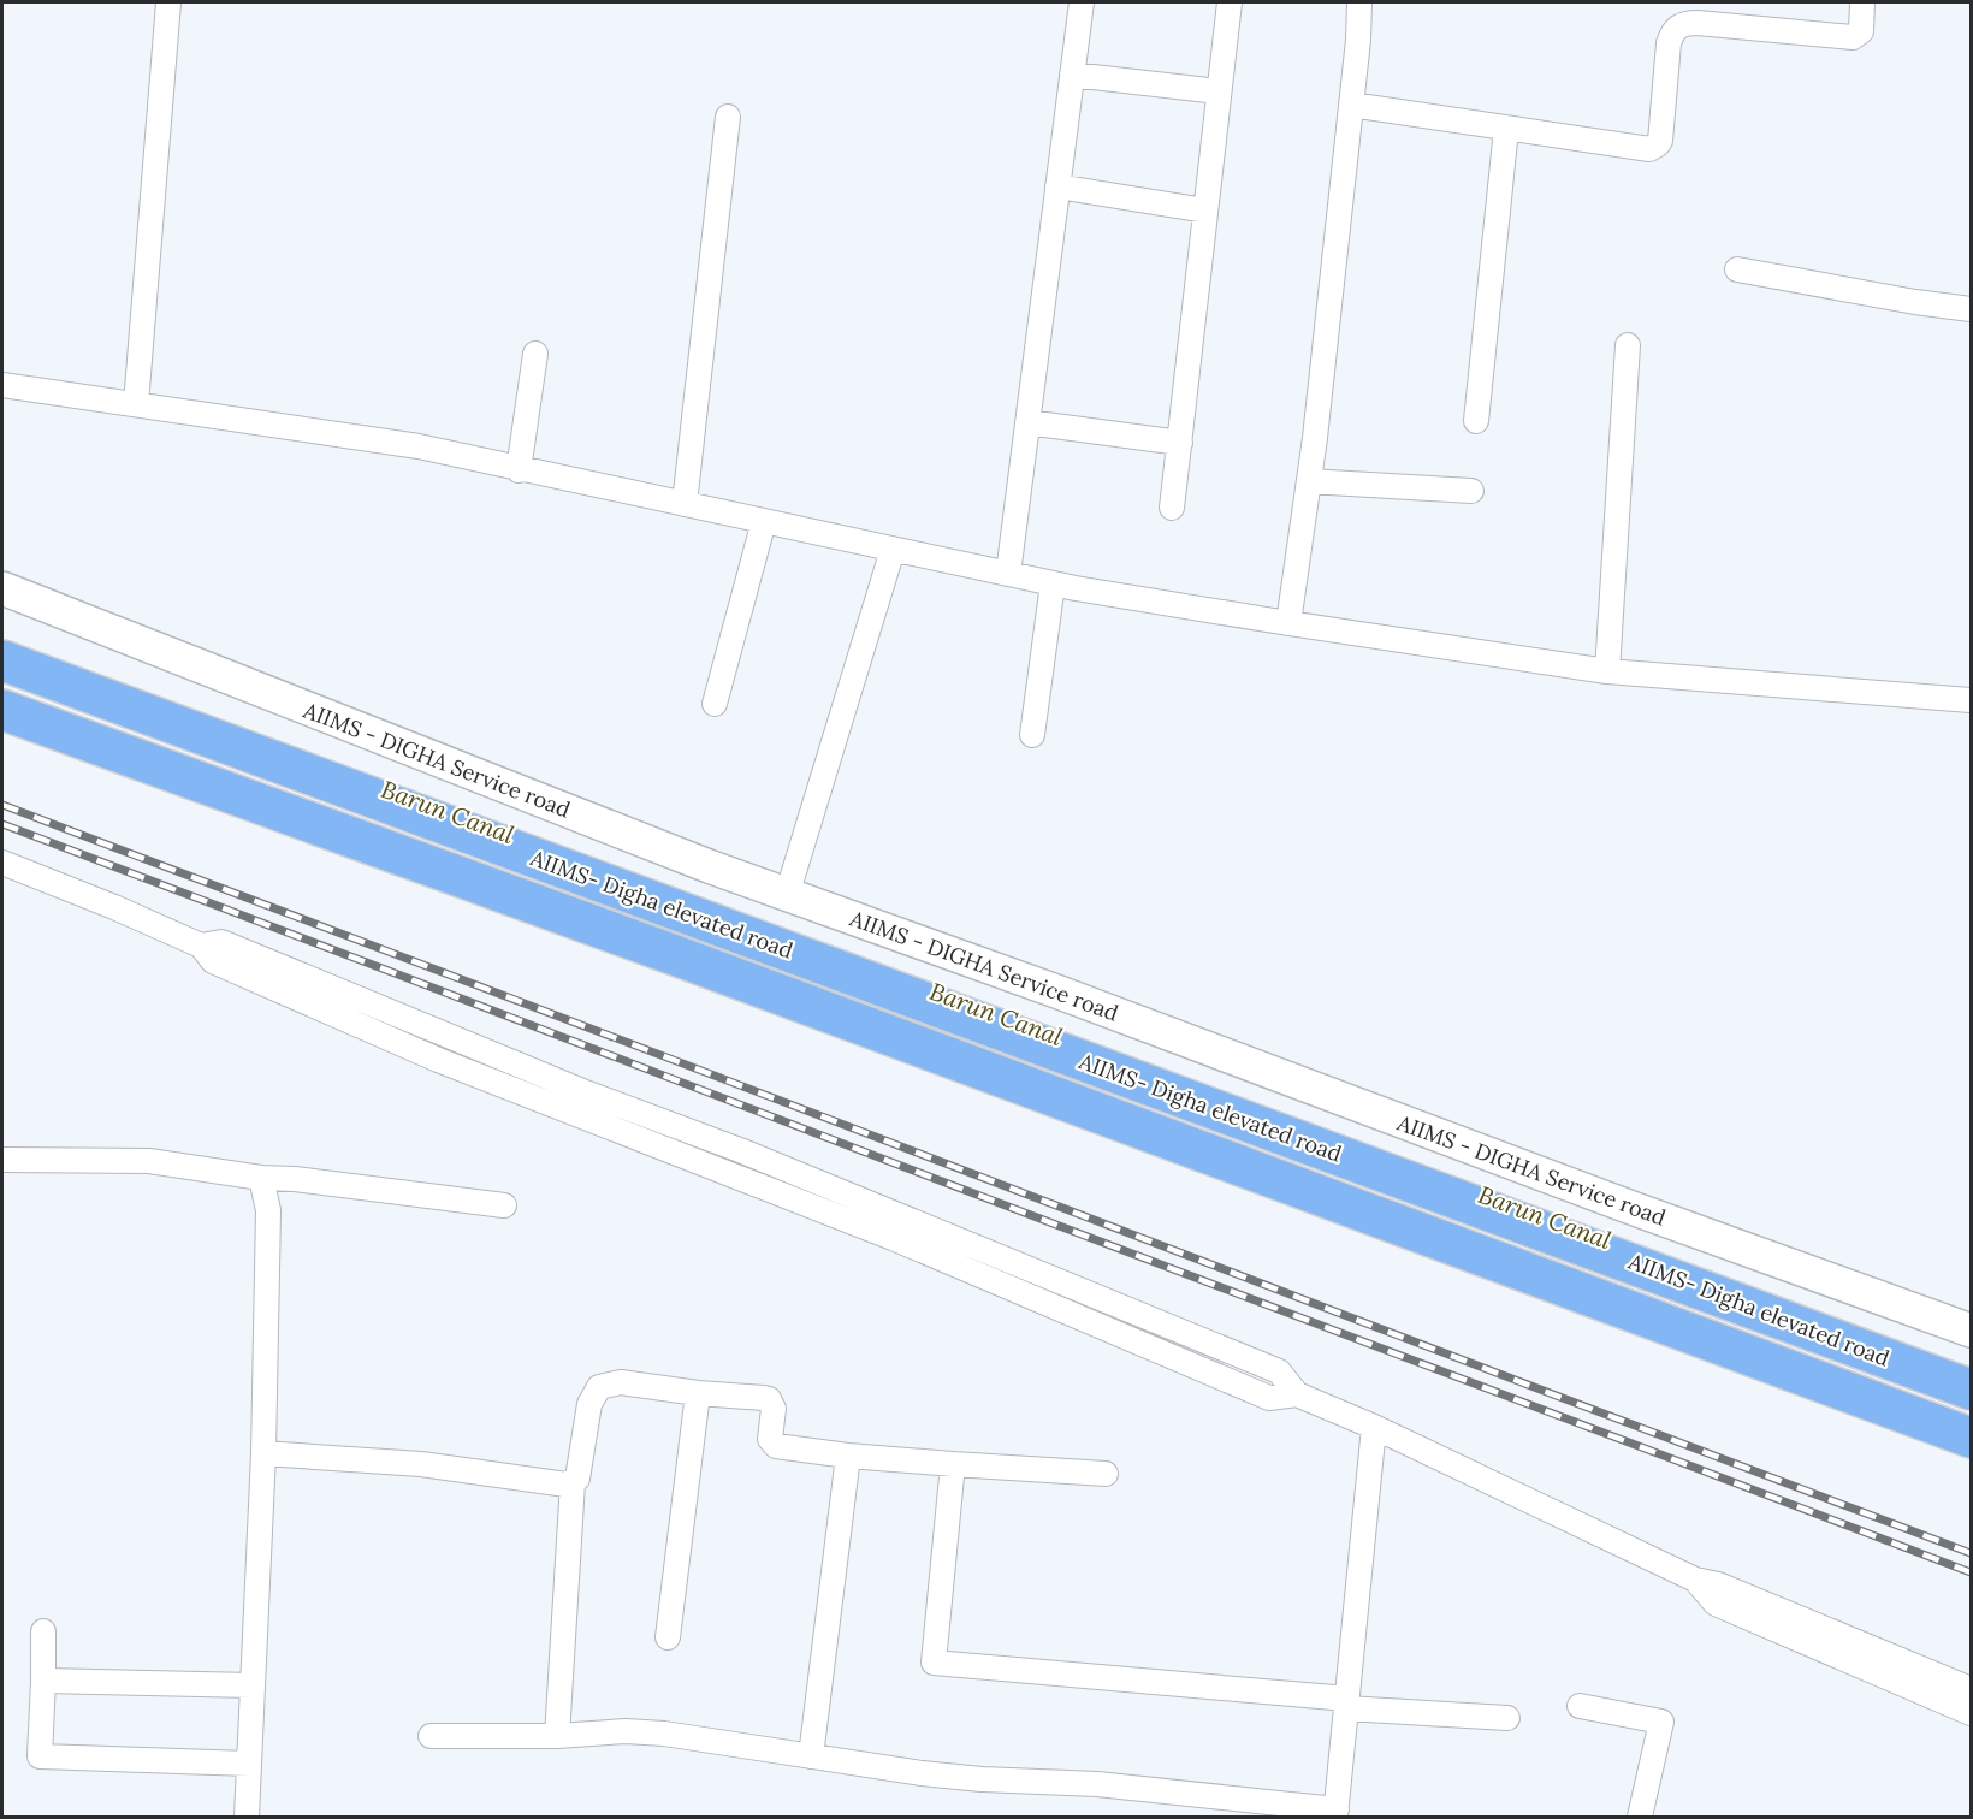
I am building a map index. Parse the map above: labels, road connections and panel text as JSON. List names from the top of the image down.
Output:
{
  "streets": {
    "highway": ["AIIMS- Digha elevated road"],
    "main road": ["AIIMS - DIGHA Service road"]
  },
  "water": ["Barun Canal"]
}
